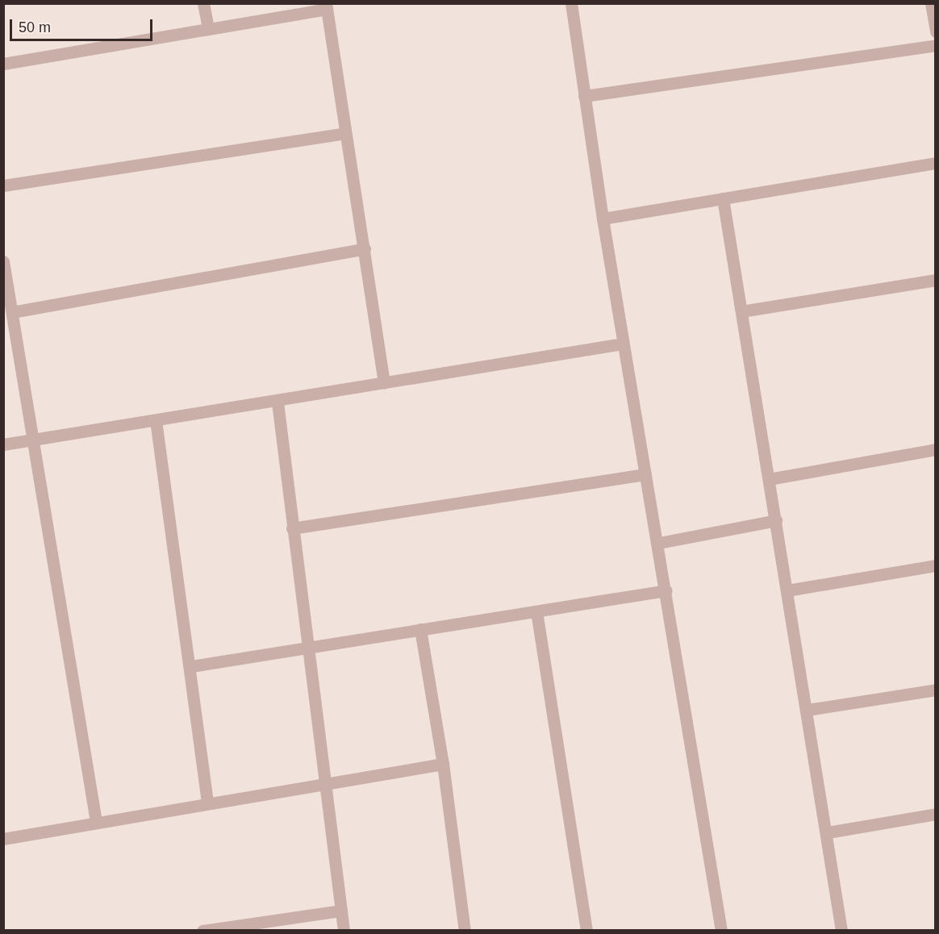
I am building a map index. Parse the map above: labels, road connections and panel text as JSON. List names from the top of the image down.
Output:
{
  "scale_bar": "50 m"
}
